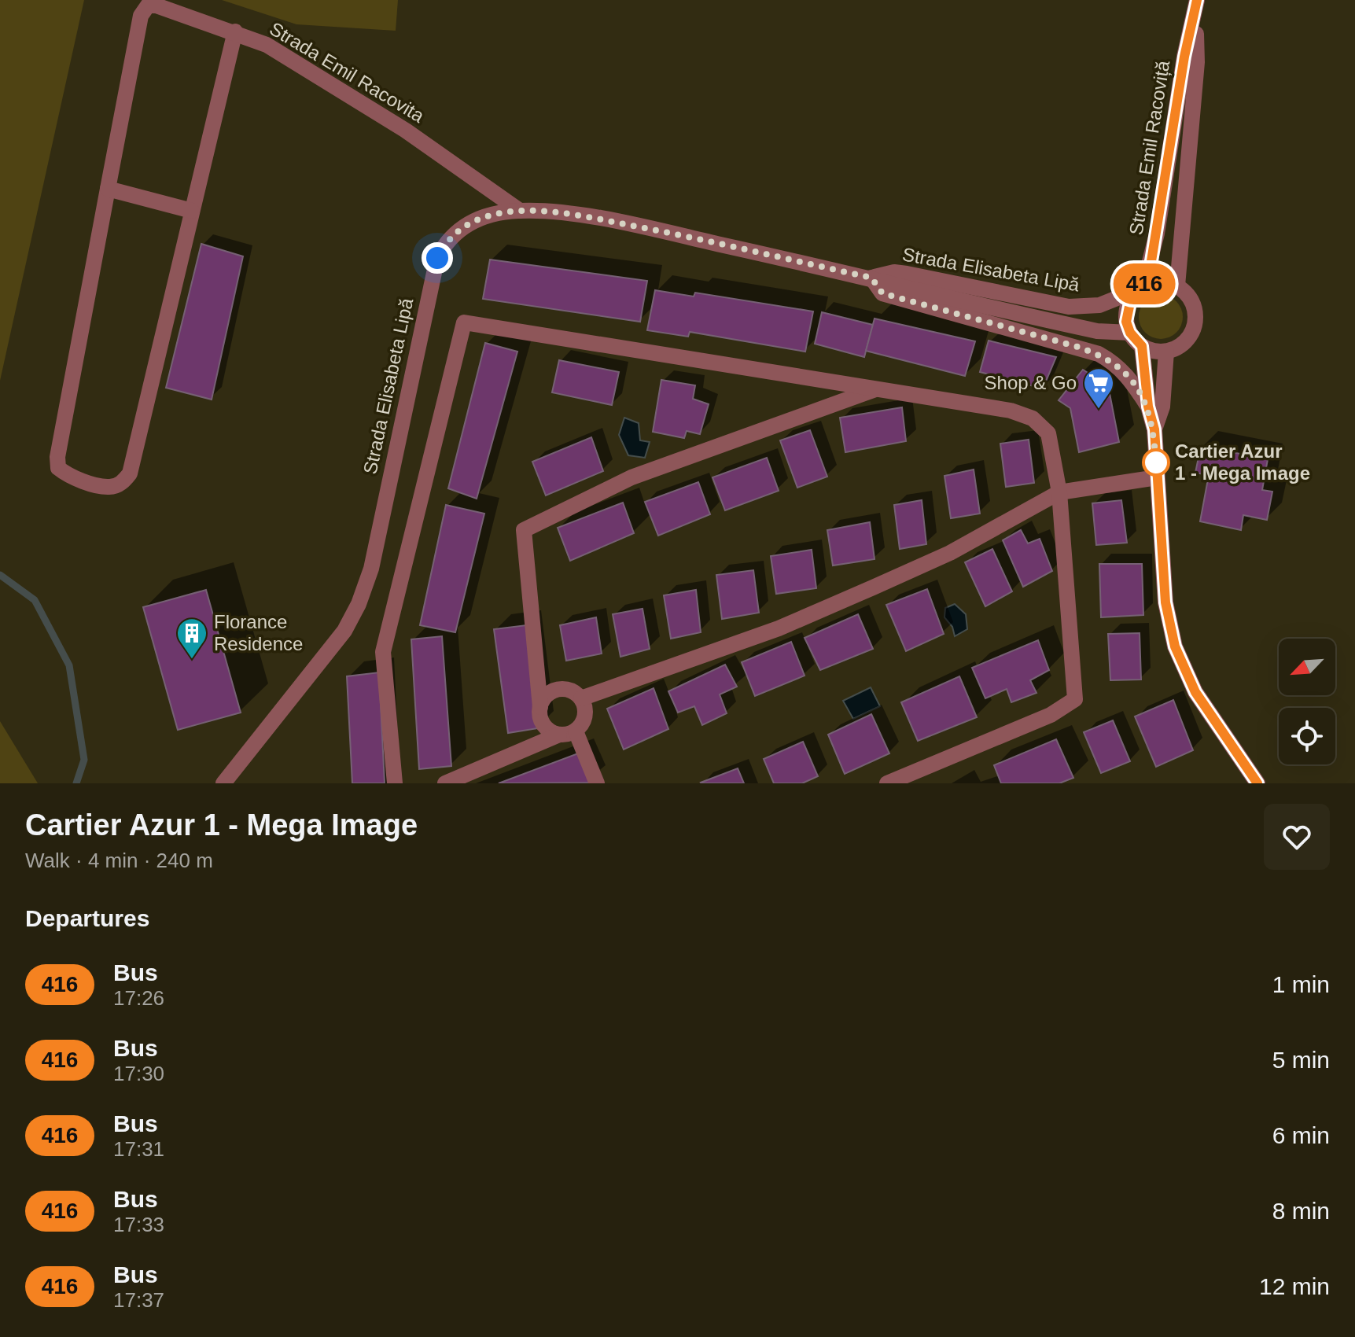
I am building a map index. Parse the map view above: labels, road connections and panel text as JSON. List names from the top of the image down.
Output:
{
  "streets": {
    "street": ["Strada Emil Racovita", "Strada Emil Racoviță", "Strada Elisabeta Lipă"]
  },
  "crossings": [
    ["Strada Emil Racovita", "Strada Elisabeta Lipă"],
    ["Strada Emil Racoviță", "Strada Elisabeta Lipă"]
  ],
  "places": {
    "supermarket": ["Shop & Go"],
    "other": ["Cartier Azur 1 - Mega Image"],
    "building": ["Florance Residence"]
  },
  "lines": ["bus line 416"],
  "north": "bottom left",
  "page": {
    "on_map": "416",
    "heading": [
      ["Cartier Azur 1 - Mega Image", "Walk · 4 min · 240 m"],
      "Departures"
    ],
    "list": [
      {
        "mark": "416",
        "name": "Bus",
        "note": "17:26",
        "value": "1 min"
      },
      {
        "mark": "416",
        "name": "Bus",
        "note": "17:30",
        "value": "5 min"
      },
      {
        "mark": "416",
        "name": "Bus",
        "note": "17:31",
        "value": "6 min"
      },
      {
        "mark": "416",
        "name": "Bus",
        "note": "17:33",
        "value": "8 min"
      },
      {
        "mark": "416",
        "name": "Bus",
        "note": "17:37",
        "value": "12 min"
      }
    ]
  }
}
